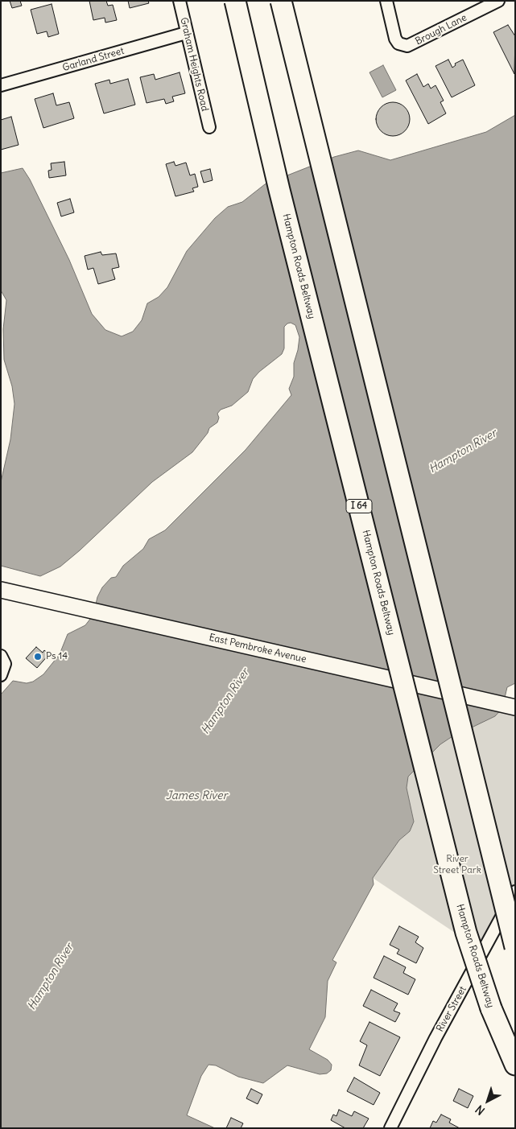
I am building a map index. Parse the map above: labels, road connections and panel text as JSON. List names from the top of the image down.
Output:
{
  "streets": {
    "highway": ["Hampton Roads Beltway", "I 64"],
    "main road": ["East Pembroke Avenue"],
    "street": [
      "Brough Lane",
      "Garland Street",
      "Graham Heights Road",
      "River Street"
    ]
  },
  "crossings": [
    ["Garland Street", "Graham Heights Road"]
  ],
  "water": ["Hampton River", "James River"],
  "parks": ["River Street Park"],
  "places": ["Ps 14"],
  "north": "bottom left"
}
